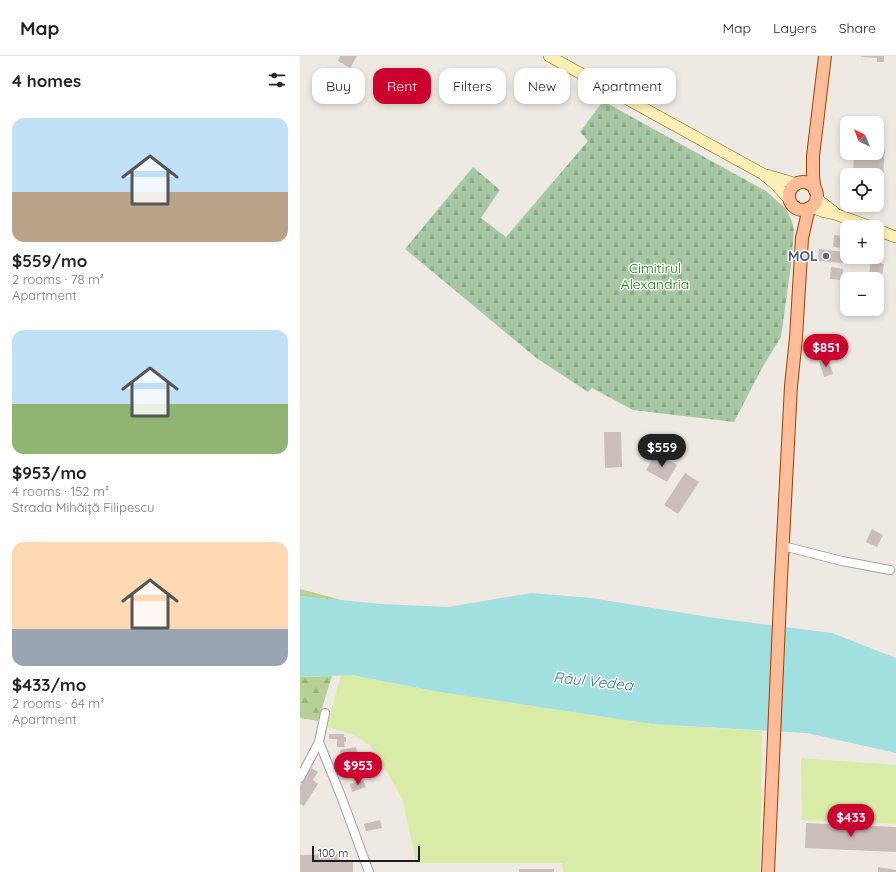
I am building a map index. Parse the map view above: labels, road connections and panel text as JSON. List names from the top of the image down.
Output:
{
  "water": ["Râul Vedea"],
  "parks": ["Cimitirul Alexandria"],
  "places": ["MOL"],
  "scale_bar": "100 m",
  "north": "top left",
  "page": {
    "header": "Map",
    "nav": ["Map", "Layers", "Share"],
    "heading": "4 homes",
    "chip": [
      "Buy",
      "Rent",
      "Filters",
      "New",
      "Apartment"
    ],
    "list": [
      {
        "name": "$559/mo",
        "note": "2 rooms · 78 m² · Apartment"
      },
      {
        "name": "$953/mo",
        "note": "4 rooms · 152 m² · Strada Mihăiță Filipescu"
      },
      {
        "name": "$433/mo",
        "note": "2 rooms · 64 m² · Apartment"
      }
    ],
    "map_buttons": ["+", "−"],
    "price": [
      "$851",
      "$559",
      "$953",
      "$433"
    ],
    "scale": "100 m"
  }
}
